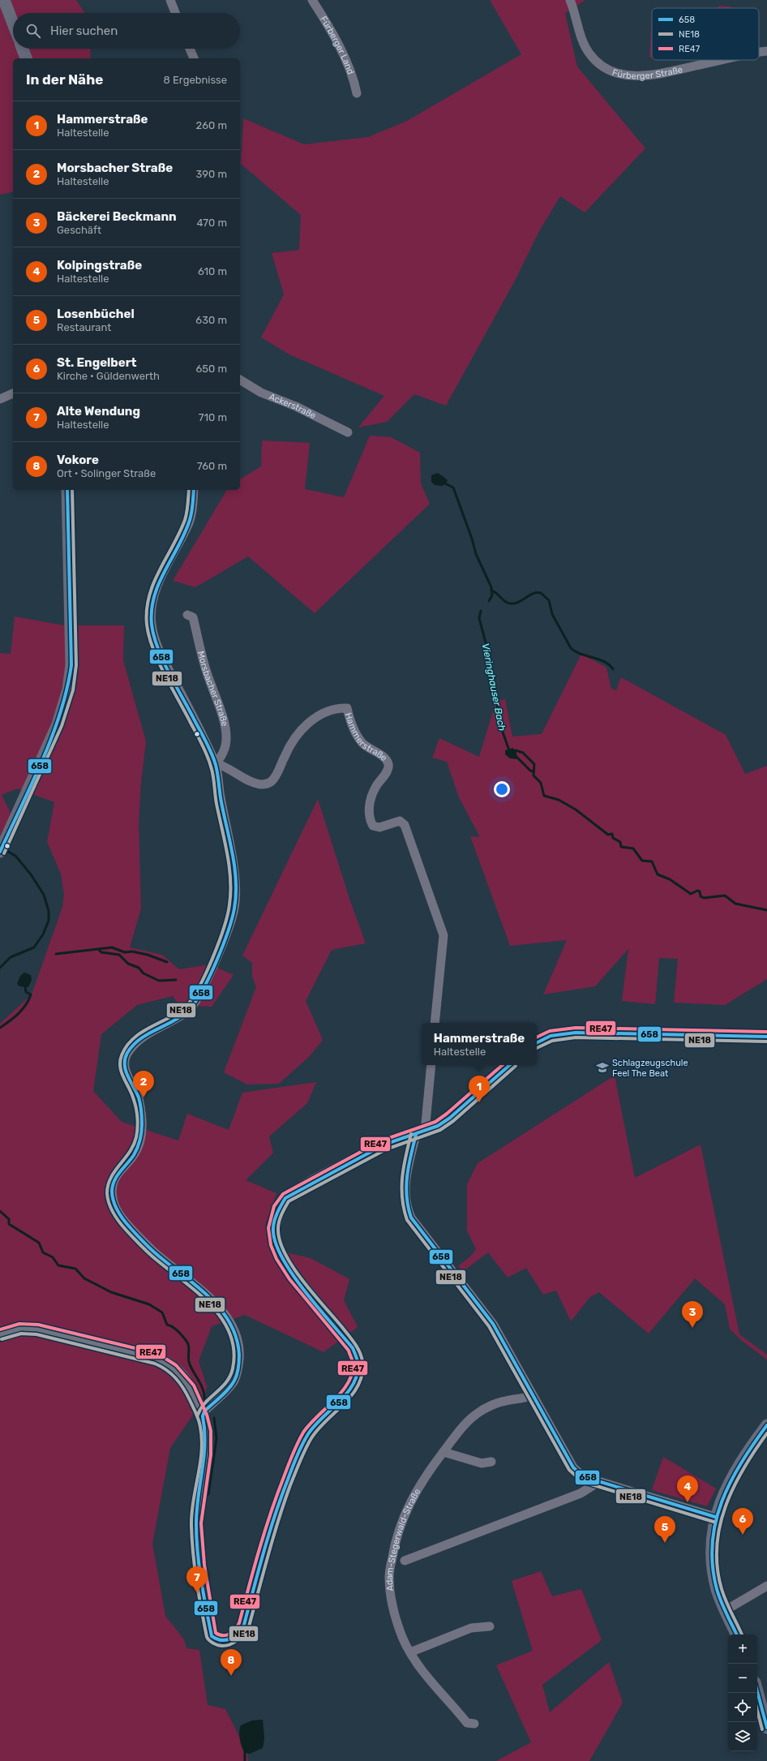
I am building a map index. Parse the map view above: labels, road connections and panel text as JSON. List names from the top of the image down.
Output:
{
  "streets": {
    "street": [
      "Fürberger Land",
      "Fürberger Straße",
      "Ackerstraße",
      "Morsbacher Straße",
      "Hammerstraße",
      "Adam-Stegerwald-Straße"
    ]
  },
  "crossings": [
    ["Morsbacher Straße", "Hammerstraße"]
  ],
  "water": ["Vieringhauser Bach"],
  "places": {
    "school or university": ["Schlagzeugschule Feel The Beat"]
  },
  "lines": ["transit line 658", "transit line NE18", "transit line RE47"],
  "legend": ["658", "NE18", "RE47"],
  "page": {
    "search": "Hier suchen",
    "heading": ["In der Nähe", "8 Ergebnisse"],
    "list": [
      {
        "mark": "1",
        "name": "Hammerstraße",
        "note": "Haltestelle",
        "value": "260 m"
      },
      {
        "mark": "2",
        "name": "Morsbacher Straße",
        "note": "Haltestelle",
        "value": "390 m"
      },
      {
        "mark": "3",
        "name": "Bäckerei Beckmann",
        "note": "Geschäft",
        "value": "470 m"
      },
      {
        "mark": "4",
        "name": "Kolpingstraße",
        "note": "Haltestelle",
        "value": "610 m"
      },
      {
        "mark": "5",
        "name": "Losenbüchel",
        "note": "Restaurant",
        "value": "630 m"
      },
      {
        "mark": "6",
        "name": "St. Engelbert",
        "note": "Kirche · Güldenwerth",
        "value": "650 m"
      },
      {
        "mark": "7",
        "name": "Alte Wendung",
        "note": "Haltestelle",
        "value": "710 m"
      },
      {
        "mark": "8",
        "name": "Vokore",
        "note": "Ort · Solinger Straße",
        "value": "760 m"
      }
    ],
    "popup": ["Hammerstraße", "Haltestelle"],
    "pins": [
      "2",
      "1",
      "3",
      "4",
      "6",
      "5",
      "7",
      "8"
    ],
    "map_buttons": ["+", "−"]
  }
}
